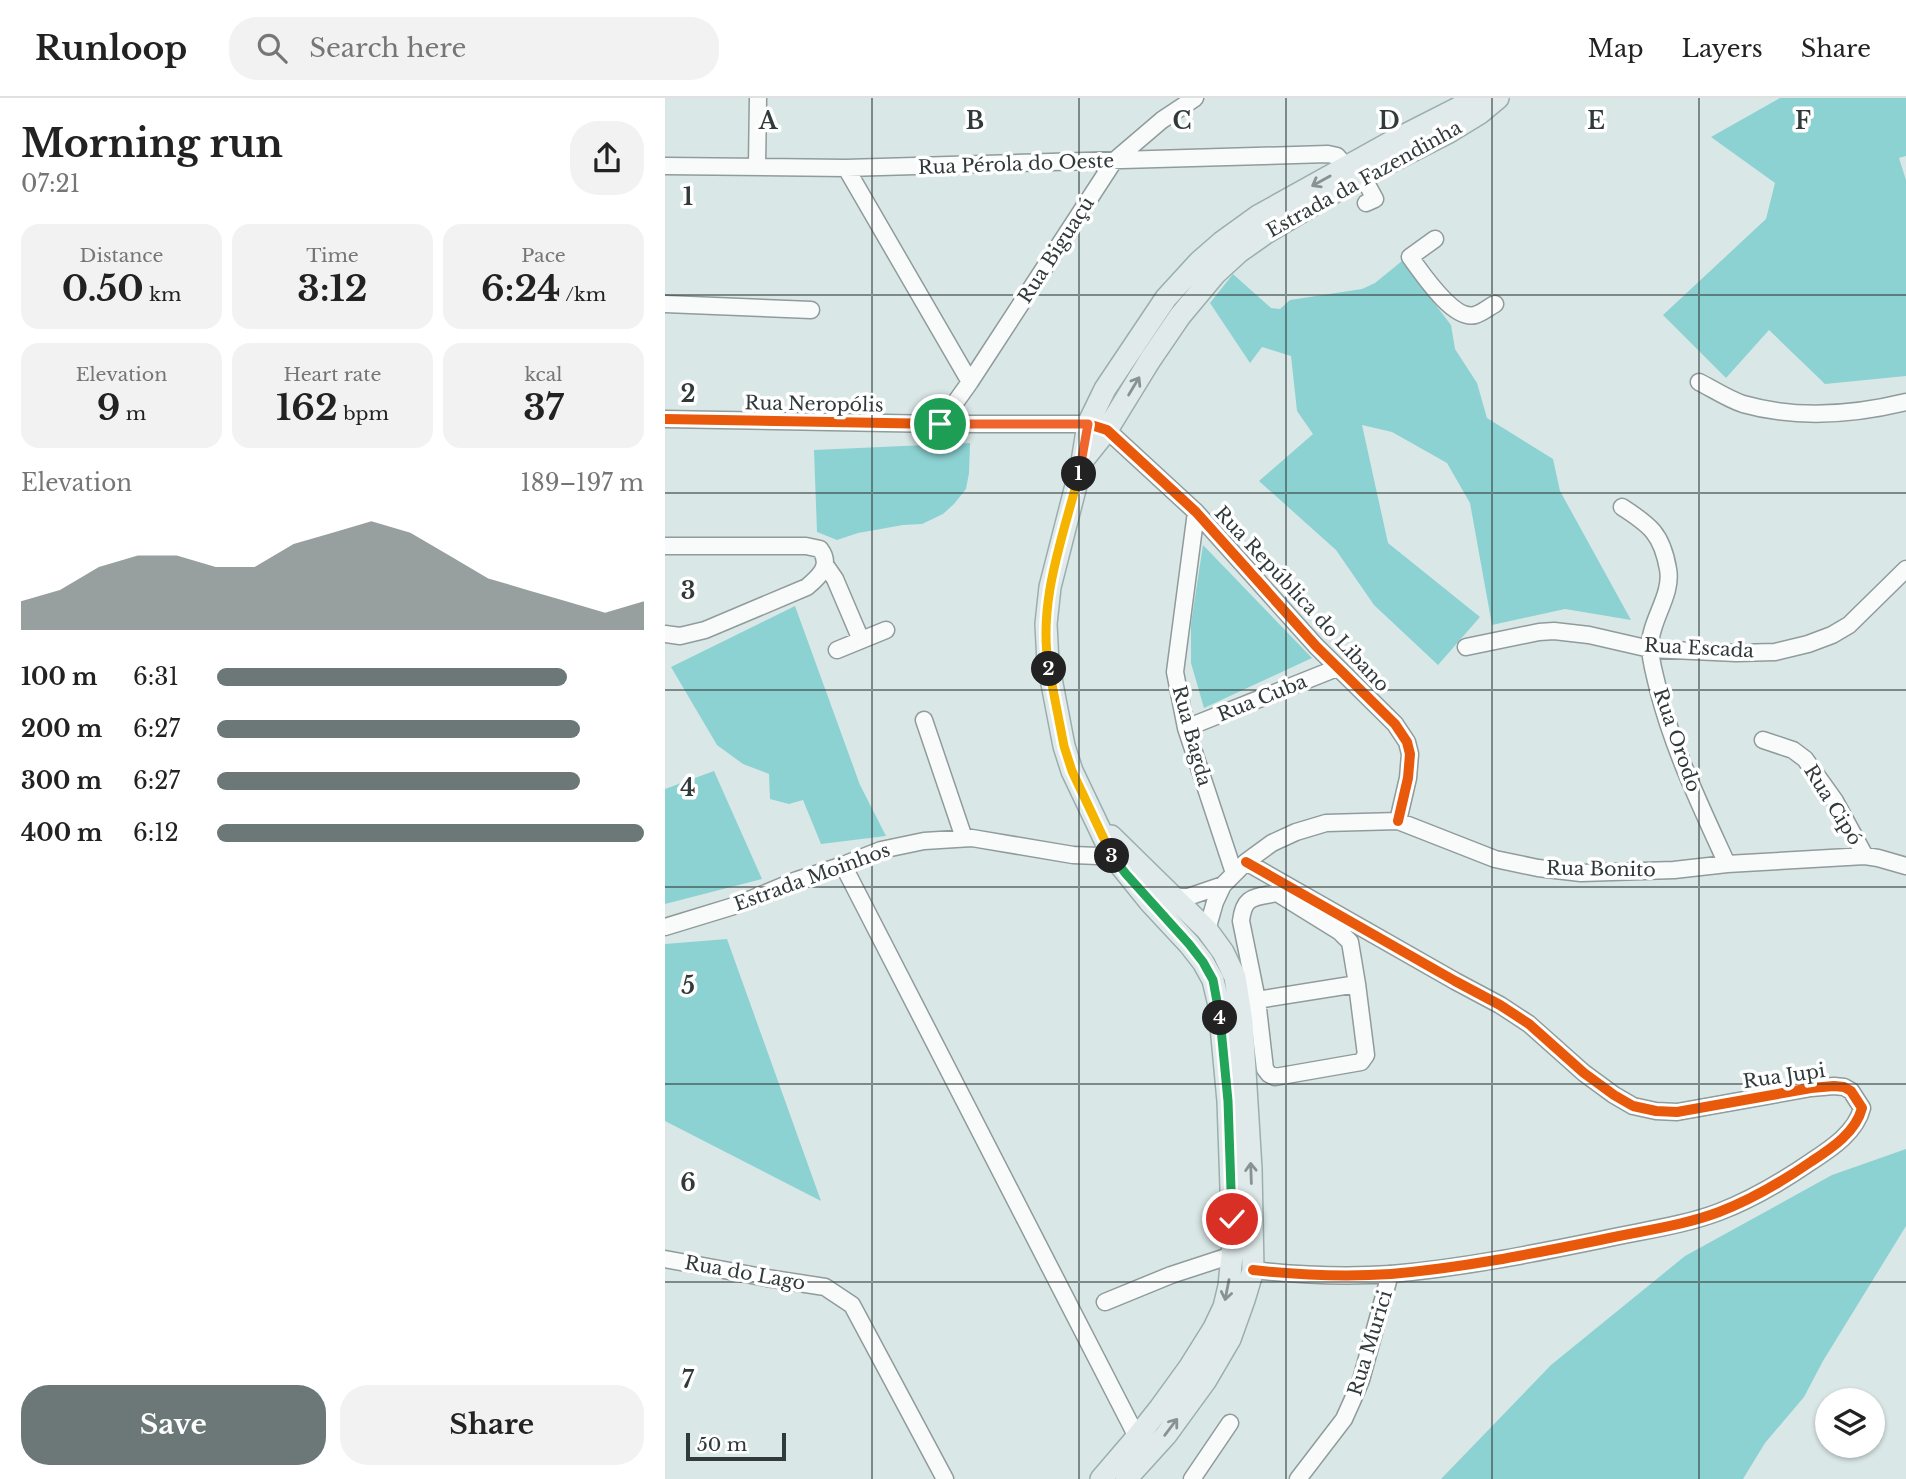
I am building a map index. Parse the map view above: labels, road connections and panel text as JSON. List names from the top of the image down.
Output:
{
  "streets": {
    "main road": ["Estrada da Fazendinha"],
    "street": [
      "Rua Pérola do Oeste",
      "Rua Biguaçú",
      "Rua Neropólis",
      "Rua República do Libano",
      "Rua Escada",
      "Rua Cuba",
      "Rua Bagda",
      "Rua Orodo",
      "Rua Cipó",
      "Rua Bonito",
      "Estrada Moinhos",
      "Rua Jupi",
      "Rua do Lago",
      "Rua Murici"
    ]
  },
  "crossings": [
    ["Rua Pérola do Oeste", "Estrada da Fazendinha"],
    ["Rua Pérola do Oeste", "Rua Biguaçú"],
    ["Estrada da Fazendinha", "Rua Neropólis"],
    ["Estrada da Fazendinha", "Rua República do Libano"],
    ["Estrada da Fazendinha", "Estrada Moinhos"],
    ["Estrada da Fazendinha", "Rua Jupi"],
    ["Rua Biguaçú", "Rua Neropólis"],
    ["Rua Neropólis", "Rua República do Libano"],
    ["Rua República do Libano", "Rua Cuba"],
    ["Rua República do Libano", "Rua Bagda"],
    ["Rua República do Libano", "Rua Bonito"],
    ["Rua Escada", "Rua Orodo"],
    ["Rua Cuba", "Rua Bagda"],
    ["Rua Bagda", "Rua Bonito"],
    ["Rua Orodo", "Rua Bonito"],
    ["Rua Cipó", "Rua Bonito"],
    ["Rua Bonito", "Rua Jupi"],
    ["Rua Jupi", "Rua Murici"]
  ],
  "scale_bar": "50 m",
  "page": {
    "header": "Runloop",
    "search": "Search here",
    "nav": ["Map", "Layers", "Share"],
    "heading": ["Morning run", "07:21"],
    "stats": [
      ["Distance", "0.50 km"],
      ["Time", "3:12"],
      ["Pace", "6:24 /km"],
      ["Elevation", "9 m"],
      ["Heart rate", "162 bpm"],
      ["kcal", "37"]
    ],
    "chart": ["Elevation", "189–197 m"],
    "pins": [
      "1",
      "2",
      "3",
      "4"
    ],
    "list": [
      {
        "name": "100 m",
        "note": "6:31"
      },
      {
        "name": "200 m",
        "note": "6:27"
      },
      {
        "name": "300 m",
        "note": "6:27"
      },
      {
        "name": "400 m",
        "note": "6:12"
      }
    ],
    "buttons": ["Save", "Share"],
    "scale": "50 m"
  },
  "grid": {
    "columns": [
      "A",
      "B",
      "C",
      "D",
      "E",
      "F"
    ],
    "rows": [
      "1",
      "2",
      "3",
      "4",
      "5",
      "6",
      "7"
    ]
  }
}
